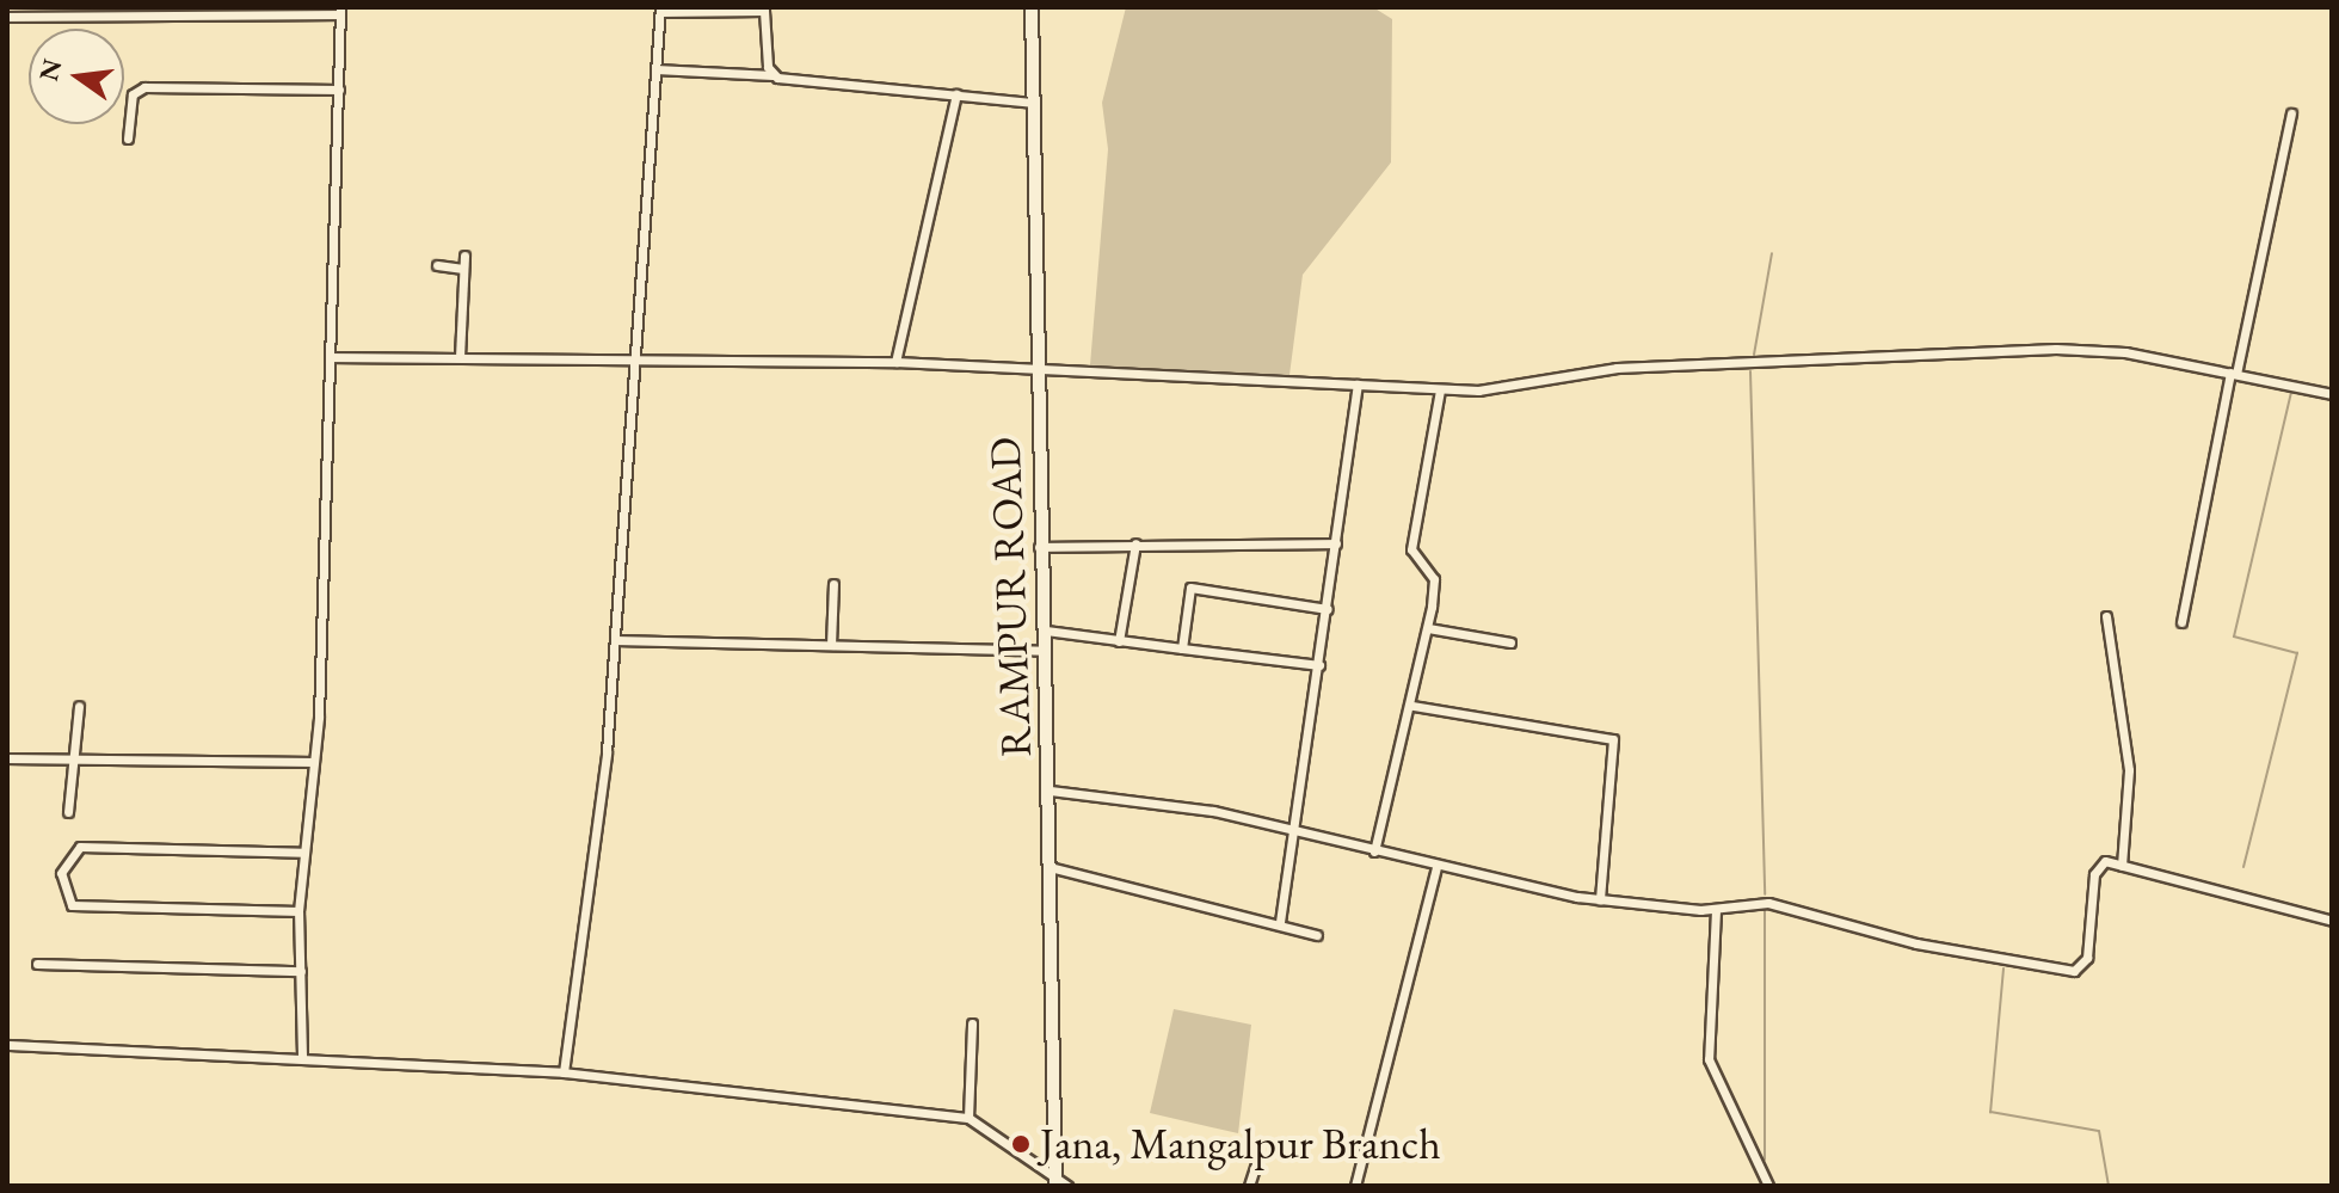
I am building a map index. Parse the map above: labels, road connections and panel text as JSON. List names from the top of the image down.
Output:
{
  "streets": {
    "main road": ["RAMPUR ROAD"]
  },
  "places": ["Jana, Mangalpur Branch"],
  "north": "left"
}
